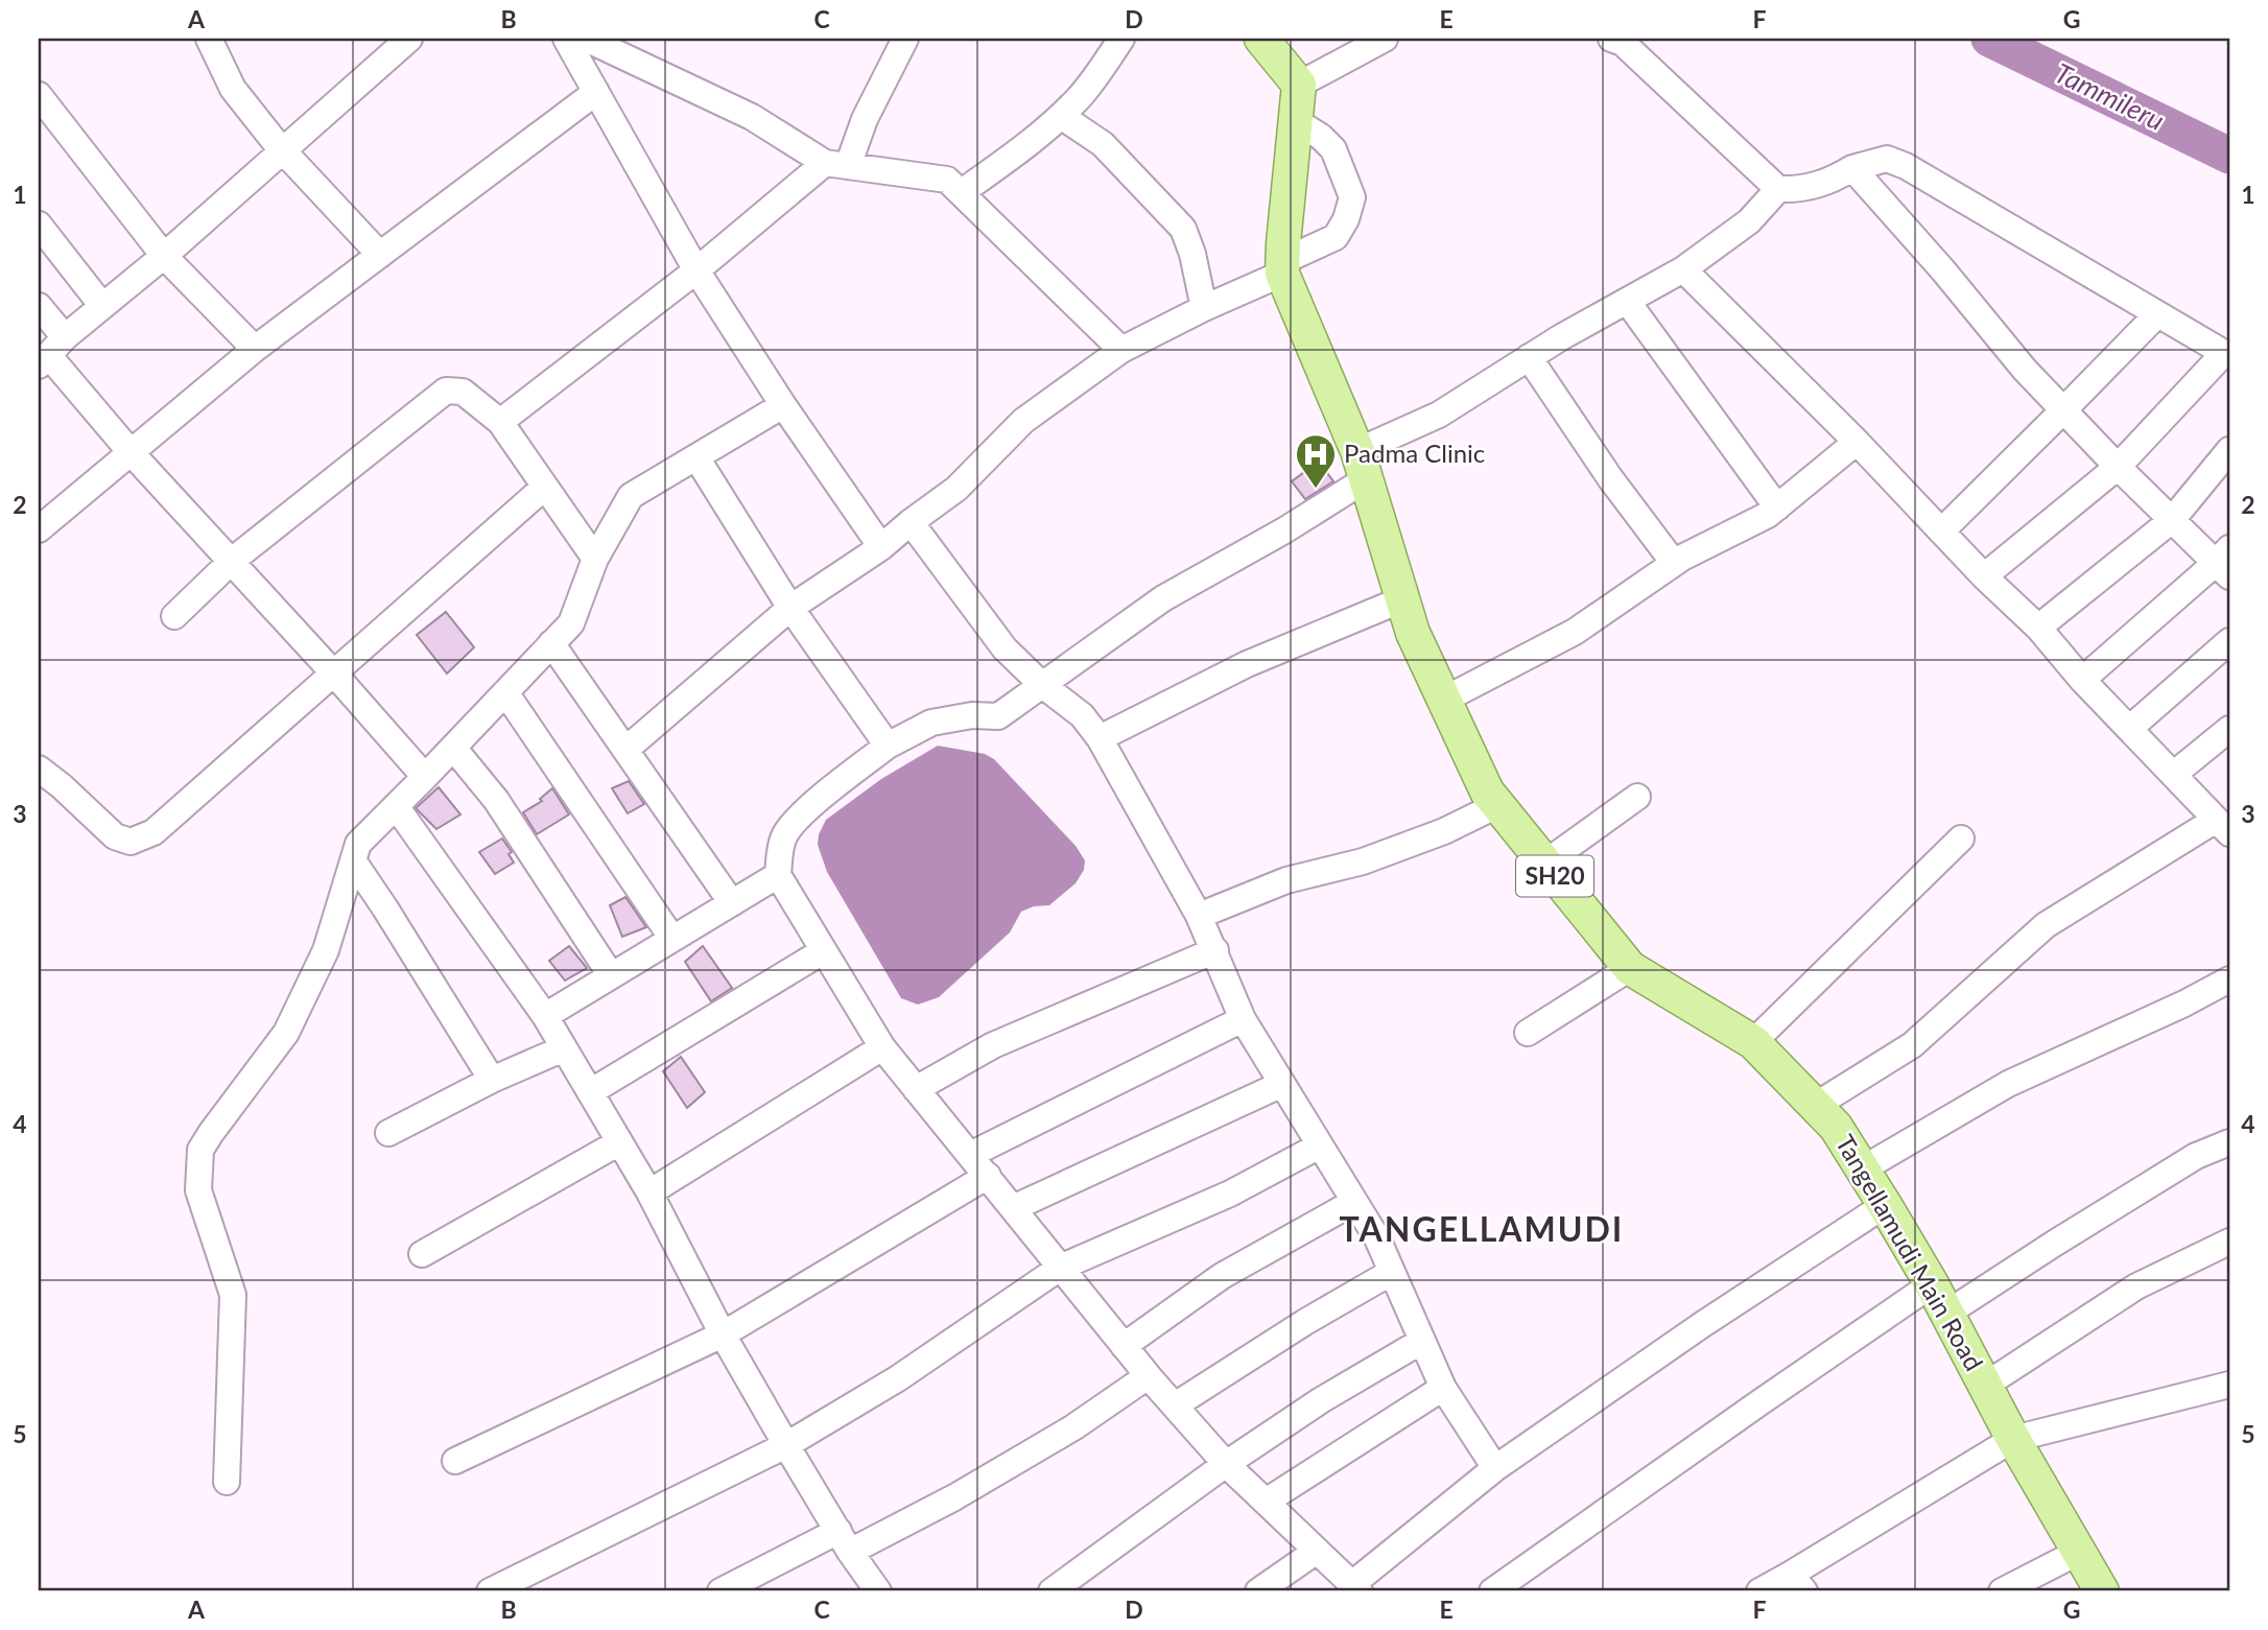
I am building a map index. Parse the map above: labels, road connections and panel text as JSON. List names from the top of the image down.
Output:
{
  "streets": {
    "main road": ["SH20", "Tangellamudi Main Road"]
  },
  "districts": ["TANGELLAMUDI"],
  "water": ["Tammileru"],
  "places": {
    "hospital": ["Padma Clinic"]
  },
  "grid": {
    "columns": [
      "A",
      "B",
      "C",
      "D",
      "E",
      "F",
      "G"
    ],
    "rows": [
      "1",
      "2",
      "3",
      "4",
      "5"
    ]
  }
}
